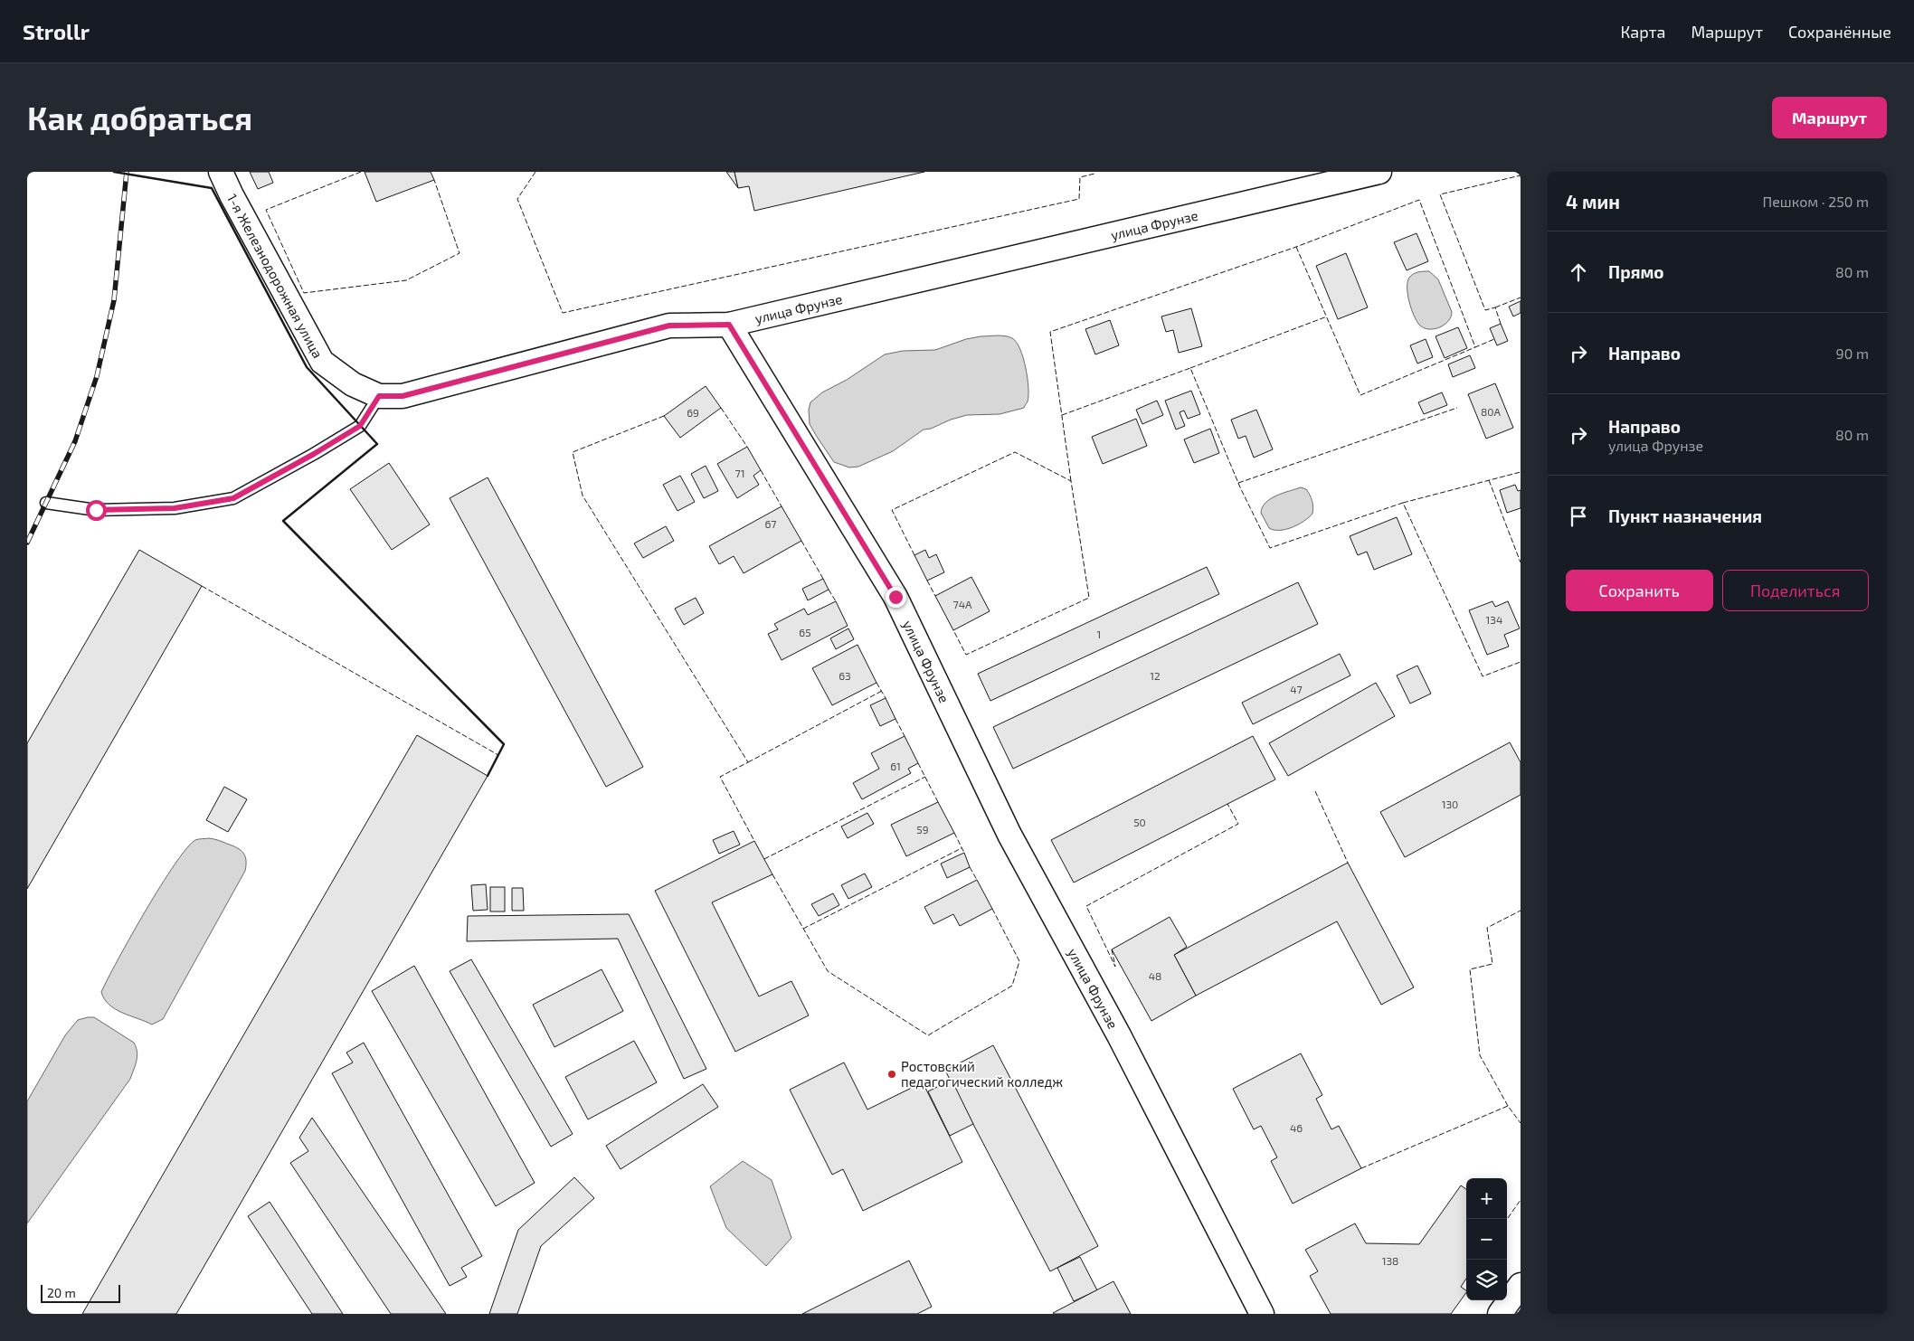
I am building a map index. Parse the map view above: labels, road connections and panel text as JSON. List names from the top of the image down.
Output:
{
  "streets": {
    "street": ["улица Фрунзе", "1-я Железнодорожная улица"]
  },
  "crossings": [
    ["улица Фрунзе", "1-я Железнодорожная улица"]
  ],
  "places": ["Ростовский педагогический колледж"],
  "house_numbers": [
    "80А",
    "69",
    "71",
    "67",
    "74А",
    "134",
    "65",
    "1",
    "63",
    "12",
    "47",
    "61",
    "130",
    "50",
    "59",
    "48",
    "46",
    "138"
  ],
  "scale_bar": "20 m",
  "page": {
    "header": "Strollr",
    "nav": ["Карта", "Маршрут", "Сохранённые"],
    "buttons": [
      "Маршрут",
      ["Сохранить", "Поделиться"]
    ],
    "title": "Как добраться",
    "heading": ["4 мин", "Пешком · 250 m"],
    "list": [
      ["Прямо", "80 m"],
      ["Направо", "90 m"],
      ["Направо", "улица Фрунзе", "80 m"],
      "Пункт назначения"
    ],
    "map_buttons": ["+", "−"],
    "scale": "20 m"
  }
}
